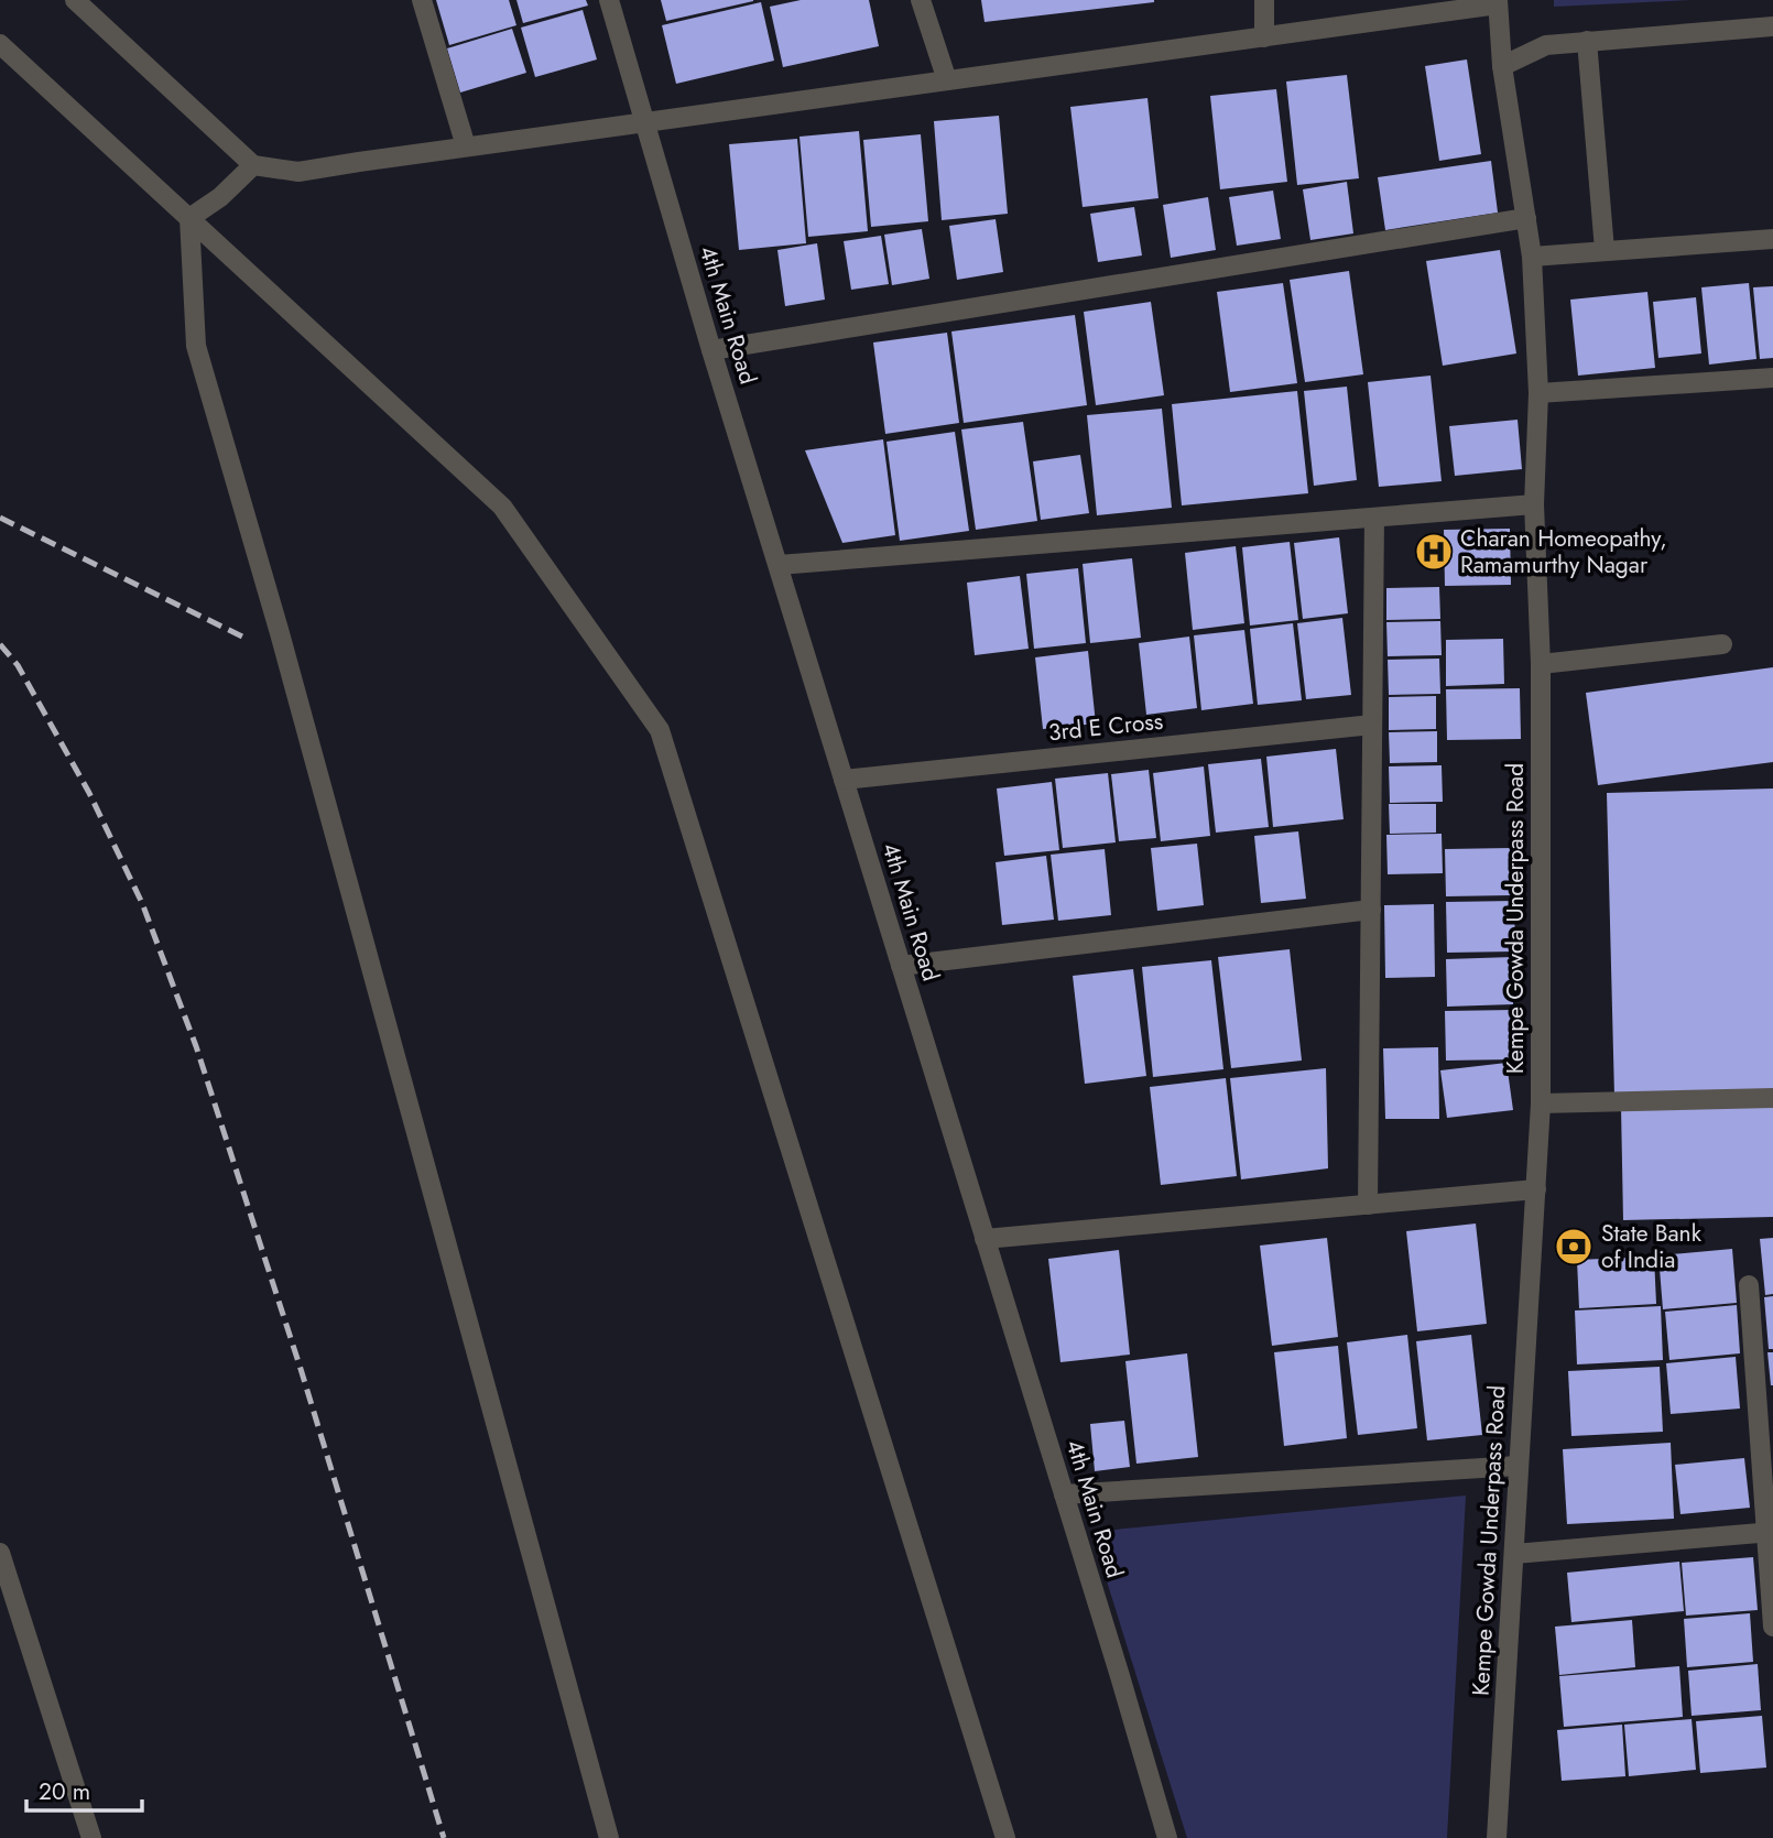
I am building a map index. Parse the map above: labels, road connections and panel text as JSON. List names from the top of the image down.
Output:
{
  "streets": {
    "street": ["4th Main Road", "3rd E Cross", "Kempe Gowda Underpass Road"]
  },
  "crossings": [
    ["4th Main Road", "3rd E Cross"]
  ],
  "places": {
    "hospital": ["Charan Homeopathy, Ramamurthy Nagar"],
    "bank": ["State Bank of India"]
  },
  "scale_bar": "20 m"
}
